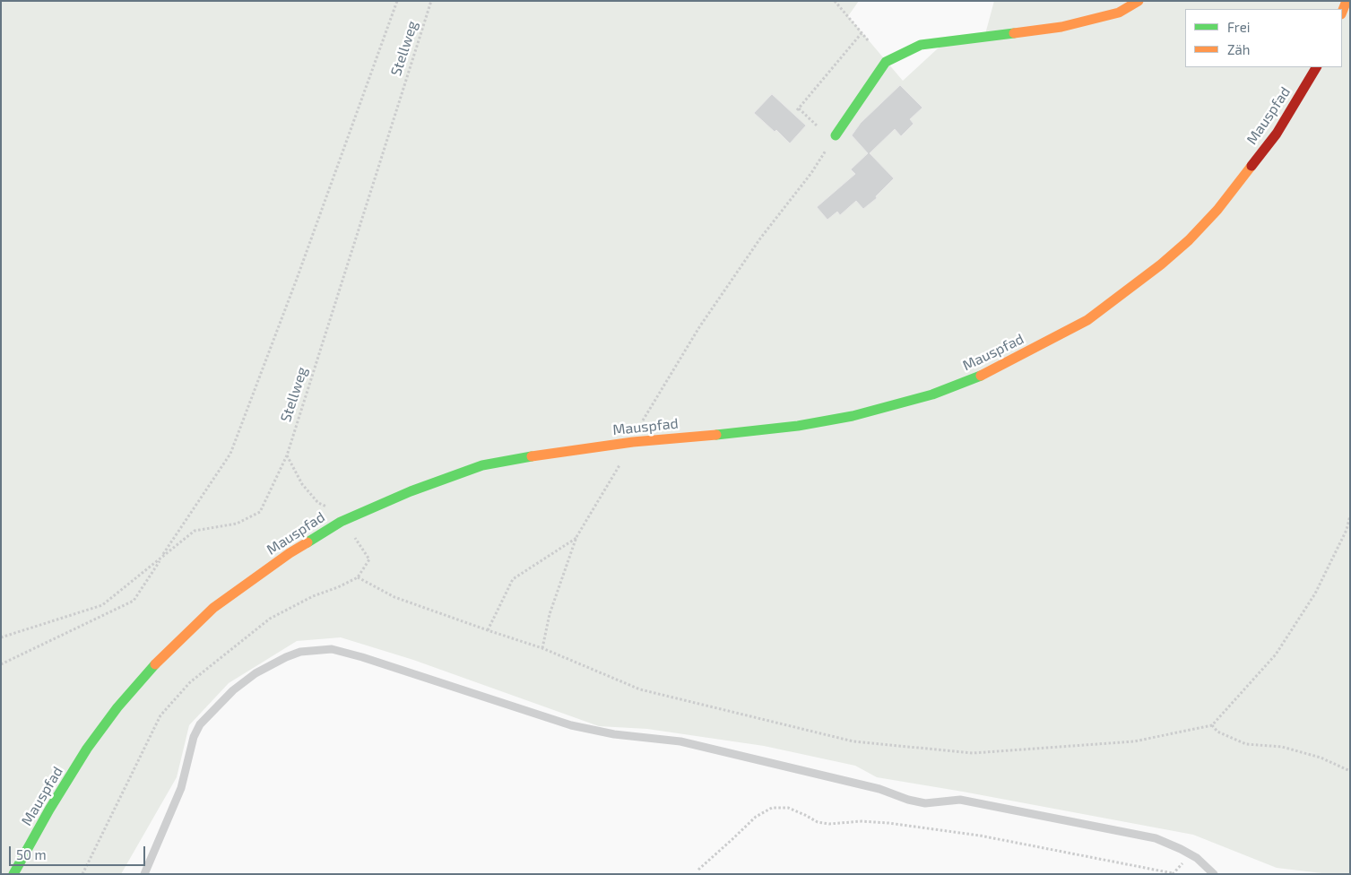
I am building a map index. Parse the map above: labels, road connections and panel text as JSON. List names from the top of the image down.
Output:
{
  "streets": {
    "street": ["Mauspfad"],
    "path": ["Stellweg"]
  },
  "legend": ["Frei", "Zäh"],
  "scale_bar": "50 m"
}
